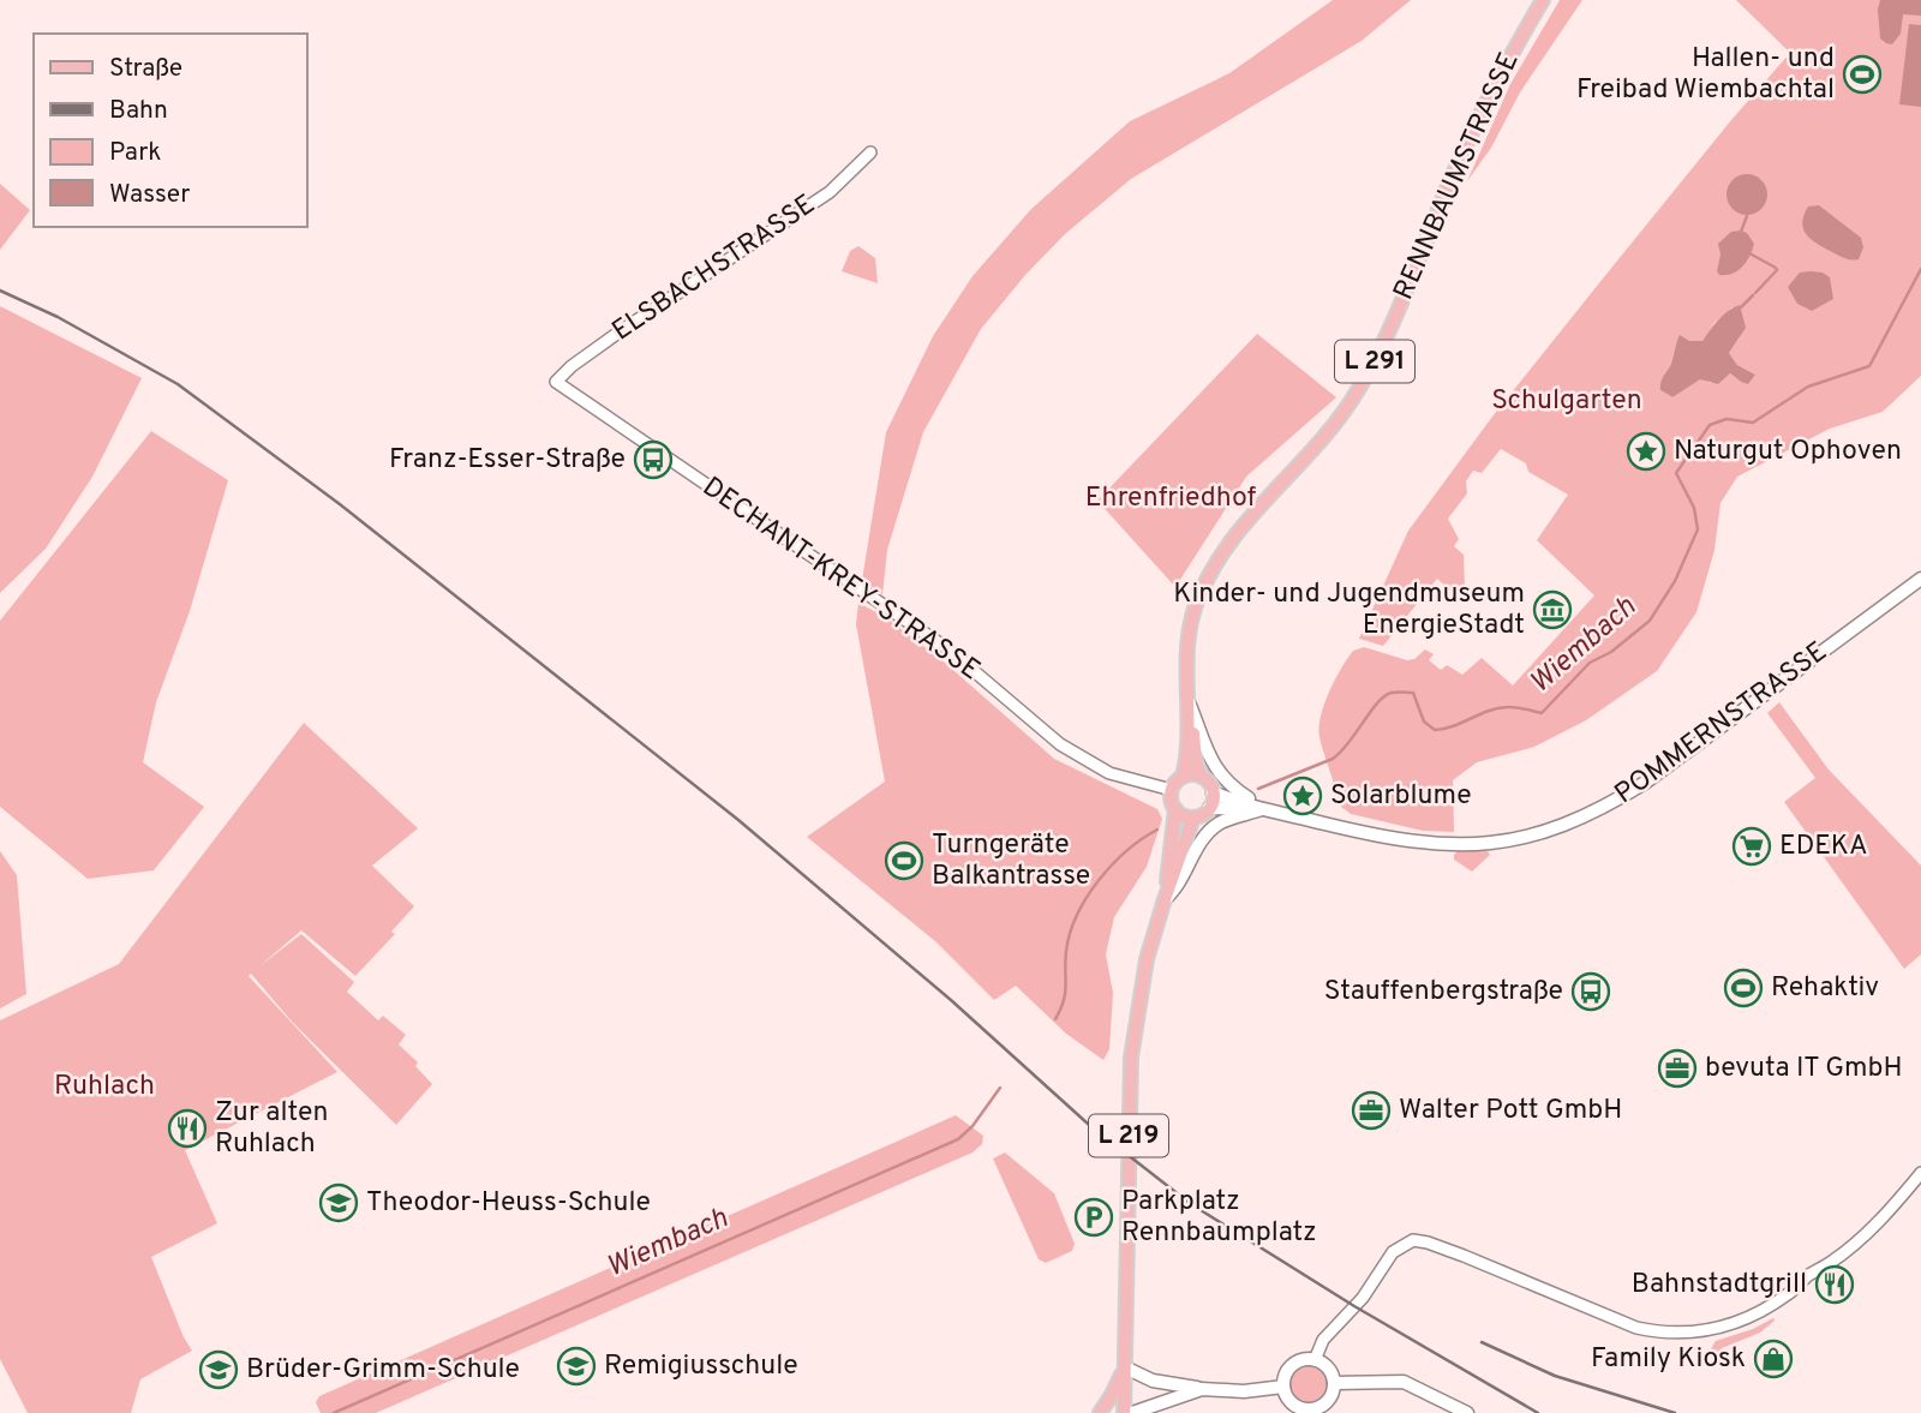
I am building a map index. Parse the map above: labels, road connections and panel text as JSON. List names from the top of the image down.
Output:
{
  "streets": {
    "main road": [
      "RENNBAUMSTRASSE",
      "L 291",
      "POMMERNSTRASSE",
      "L 219"
    ],
    "street": ["ELSBACHSTRASSE", "DECHANT-KREY-STRASSE"]
  },
  "crossings": [
    ["RENNBAUMSTRASSE", "DECHANT-KREY-STRASSE"],
    ["RENNBAUMSTRASSE", "L 219"],
    ["ELSBACHSTRASSE", "DECHANT-KREY-STRASSE"],
    ["DECHANT-KREY-STRASSE", "L 219"],
    ["POMMERNSTRASSE", "L 219"]
  ],
  "water": ["Wiembach"],
  "parks": ["Schulgarten", "Ehrenfriedhof", "Ruhlach"],
  "places": {
    "sports": ["Hallen- und Freibad Wiembachtal", "Turngeräte Balkantrasse", "Rehaktiv"],
    "place": ["Naturgut Ophoven", "Solarblume"],
    "bus stop": ["Franz-Esser-Straße", "Stauffenbergstraße"],
    "museum": ["Kinder- und Jugendmuseum EnergieStadt"],
    "supermarket": ["EDEKA"],
    "office": ["bevuta IT GmbH", "Walter Pott GmbH"],
    "restaurant": ["Zur alten Ruhlach", "Bahnstadtgrill"],
    "school or university": ["Theodor-Heuss-Schule", "Remigiusschule", "Brüder-Grimm-Schule"],
    "parking": ["Parkplatz Rennbaumplatz"],
    "shop": ["Family Kiosk"]
  },
  "legend": [
    "Straße",
    "Bahn",
    "Park",
    "Wasser"
  ]
}
